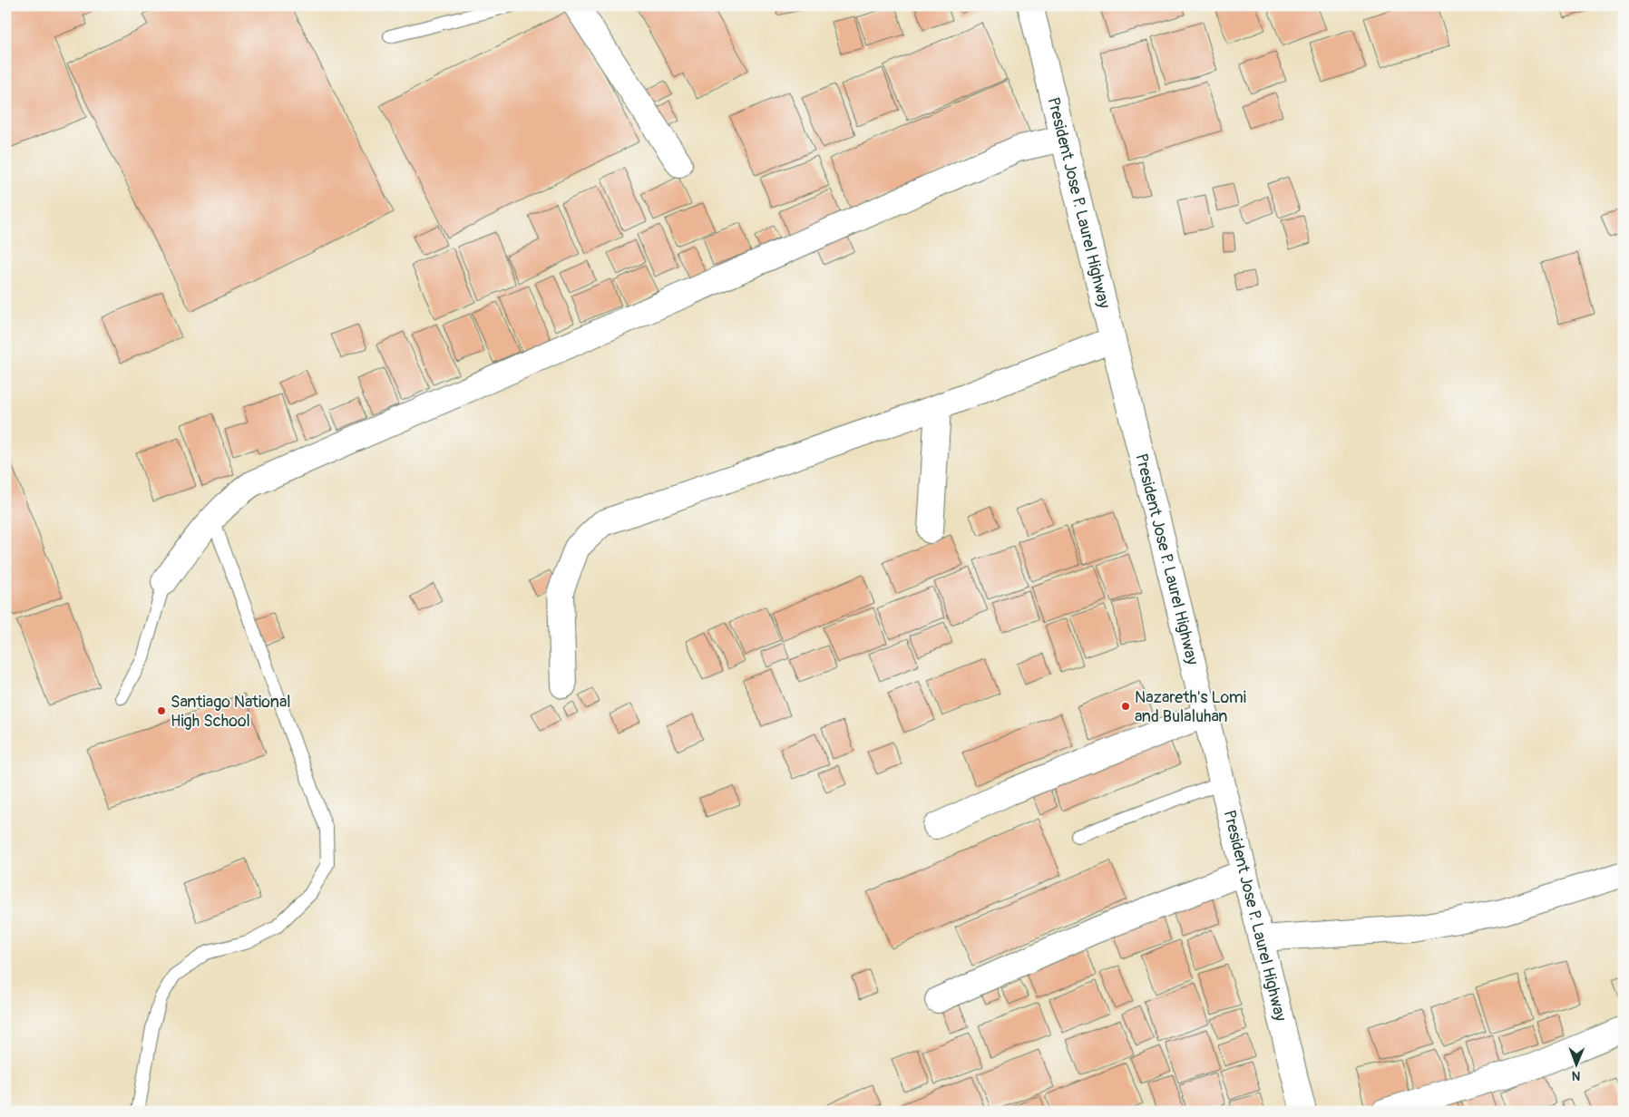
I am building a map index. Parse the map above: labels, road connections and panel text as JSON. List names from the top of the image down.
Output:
{
  "streets": {
    "main road": ["President Jose P. Laurel Highway"]
  },
  "places": ["Nazareth's Lomi and Bulaluhan", "Santiago National High School"],
  "north": "bottom"
}
